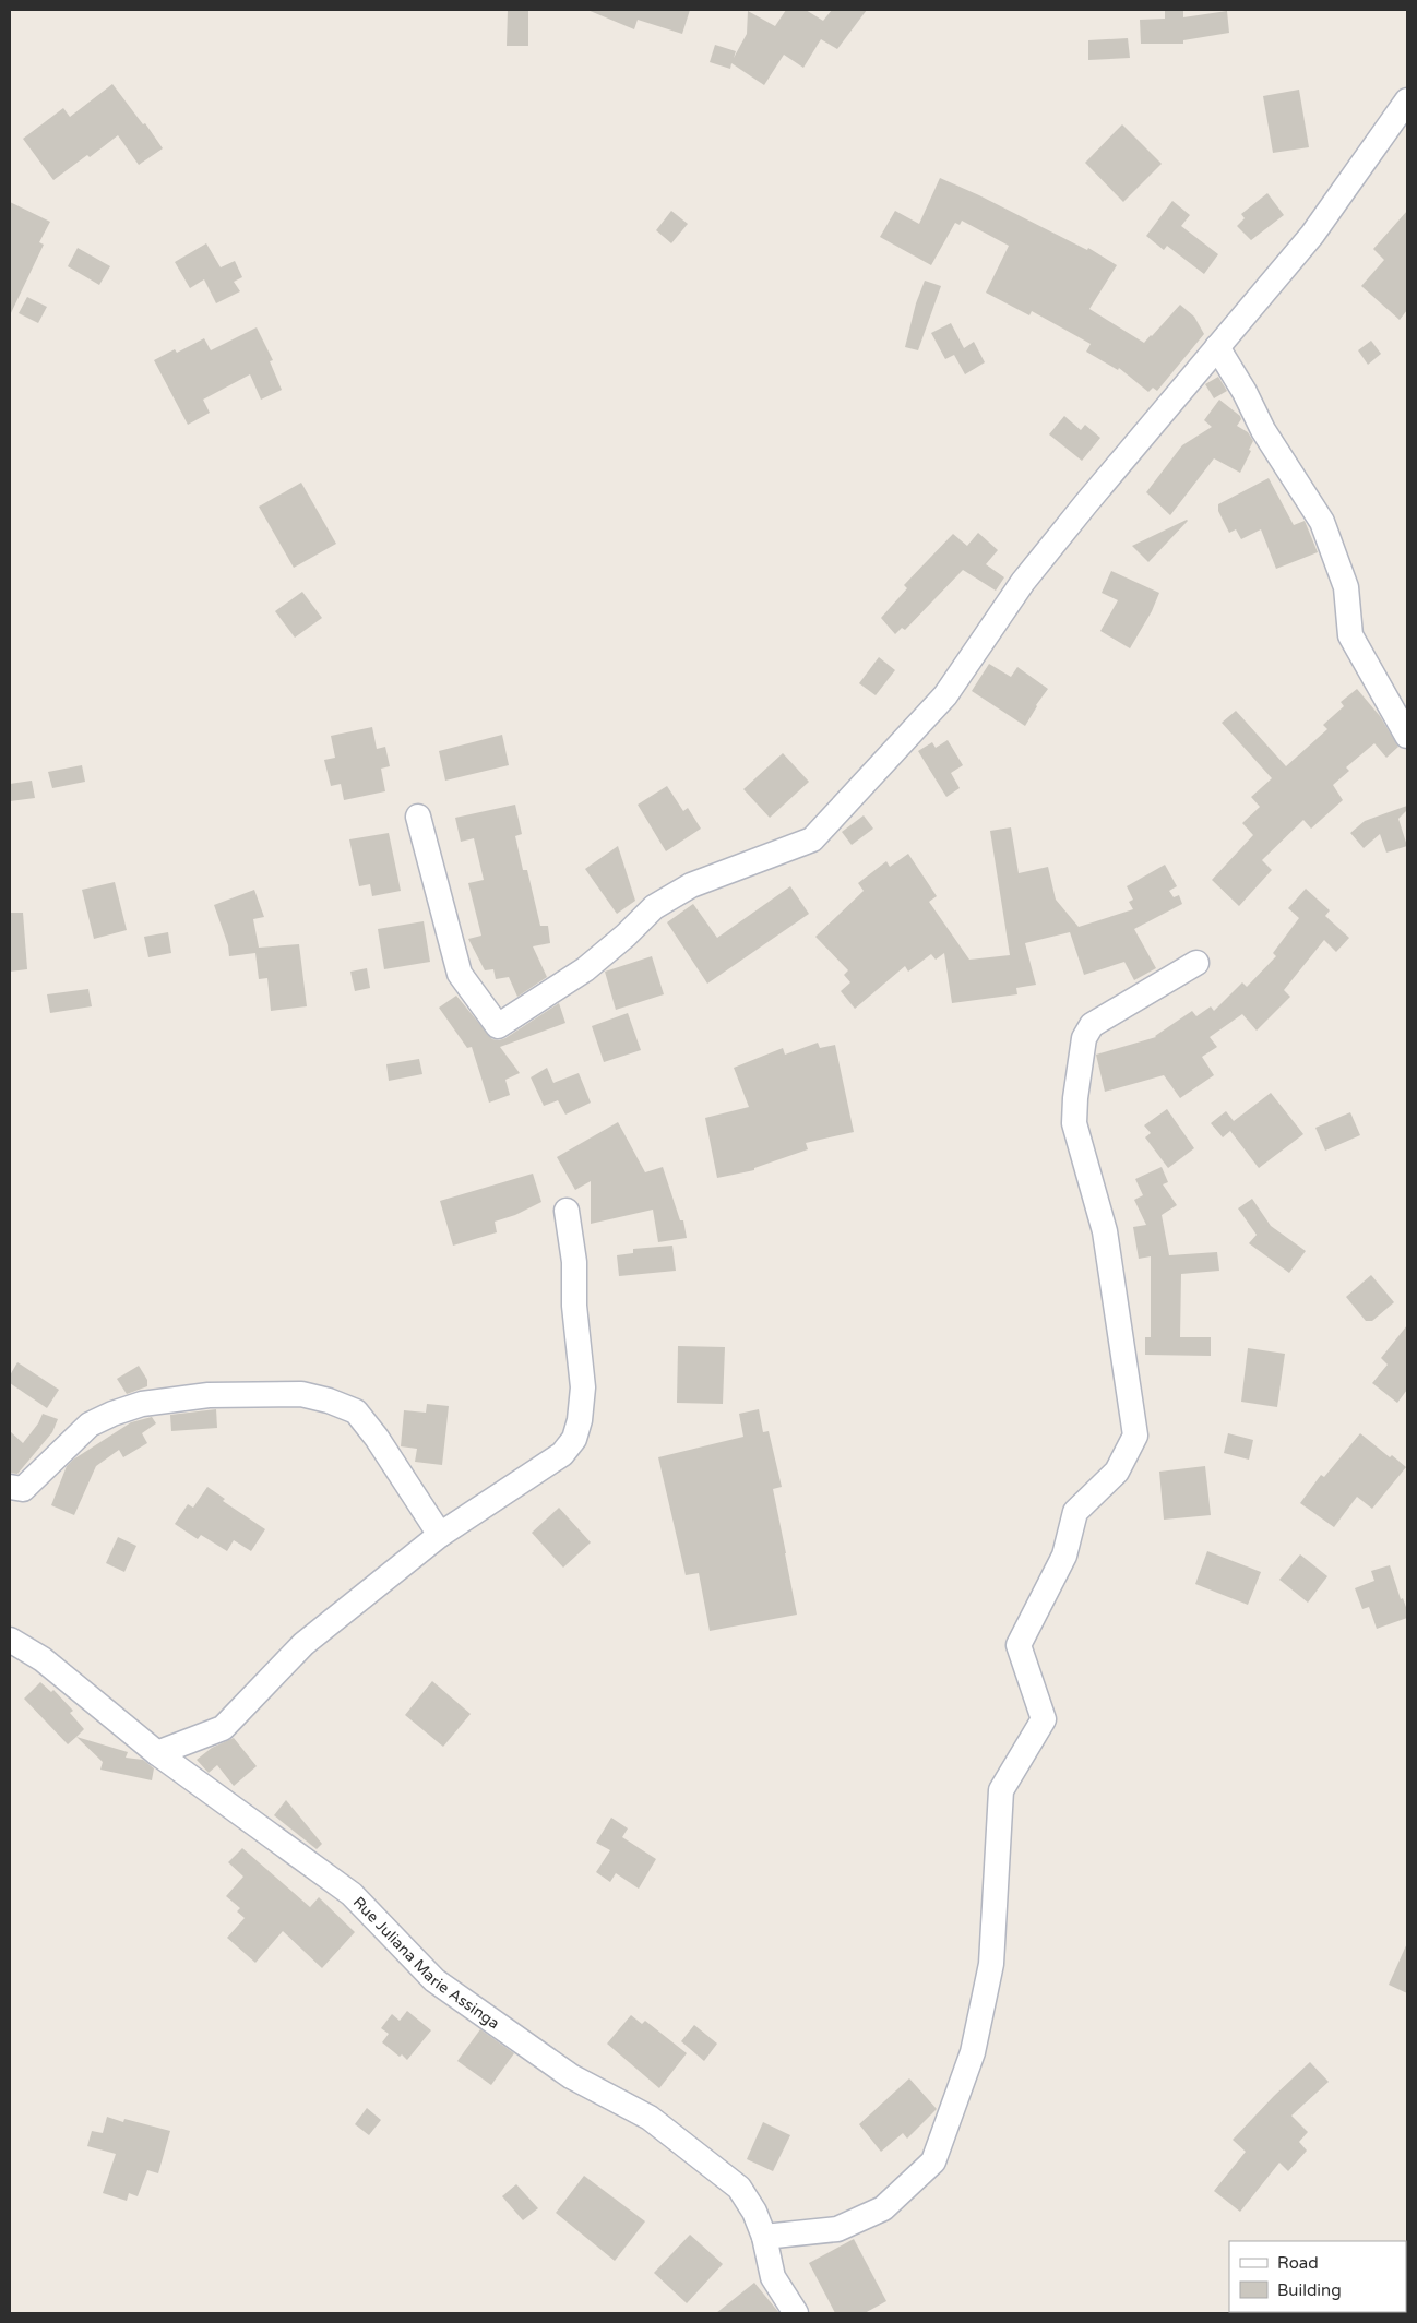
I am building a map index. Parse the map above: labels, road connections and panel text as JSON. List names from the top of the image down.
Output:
{
  "streets": {
    "street": ["Rue Juliana Marie Assinga"]
  },
  "legend": ["Road", "Building"]
}
